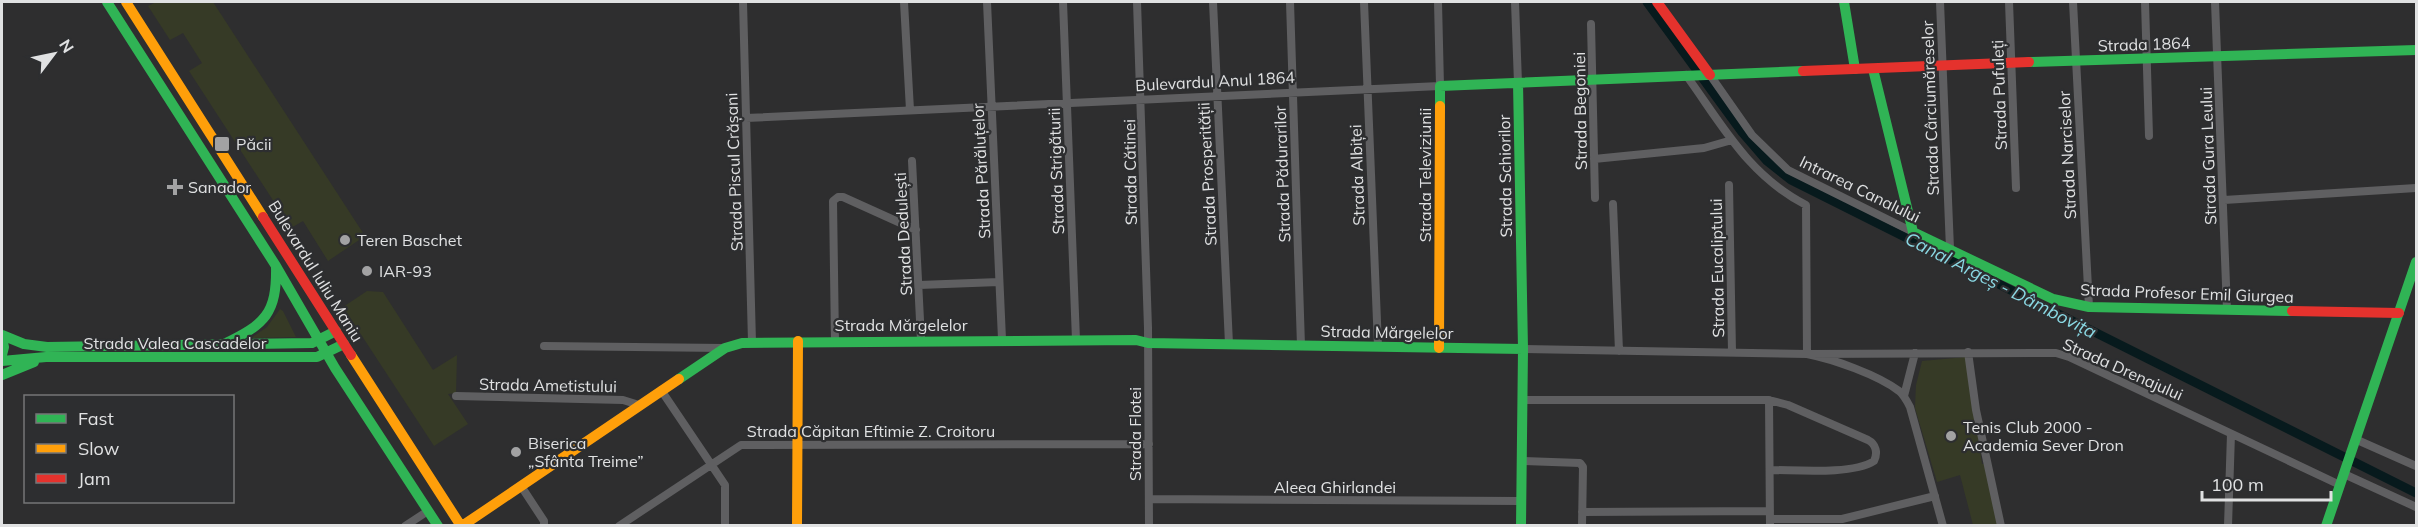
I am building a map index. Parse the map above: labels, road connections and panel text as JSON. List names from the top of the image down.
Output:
{
  "streets": {
    "street": [
      "Strada 1864",
      "Bulevardul Anul 1864",
      "Strada Pufuleți",
      "Strada Cârciumăreselor",
      "Strada Begoniei",
      "Strada Narciselor",
      "Strada Gura Leului",
      "Strada Părăluțelor",
      "Strada Strigăturii",
      "Strada Piscul Crășani",
      "Strada Cătinei",
      "Strada Prosperității",
      "Strada Pădurarilor",
      "Strada Albiței",
      "Strada Televiziunii",
      "Strada Schiorilor",
      "Intrarea Canalului",
      "Strada Dedulești",
      "Strada Eucaliptului",
      "Bulevardul Iuliu Maniu",
      "Strada Profesor Emil Giurgea",
      "Strada Mărgelelor",
      "Strada Valea Cascadelor",
      "Strada Drenajului",
      "Strada Ametistului",
      "Strada Căpitan Eftimie Z. Croitoru",
      "Strada Flotei",
      "Aleea Ghirlandei"
    ]
  },
  "crossings": [
    ["Strada 1864", "Bulevardul Anul 1864"],
    ["Strada 1864", "Strada Pufuleți"],
    ["Strada 1864", "Strada Cârciumăreselor"],
    ["Strada 1864", "Strada Narciselor"],
    ["Strada 1864", "Strada Gura Leului"],
    ["Strada 1864", "Intrarea Canalului"],
    ["Bulevardul Anul 1864", "Strada Begoniei"],
    ["Bulevardul Anul 1864", "Strada Părăluțelor"],
    ["Bulevardul Anul 1864", "Strada Strigăturii"],
    ["Bulevardul Anul 1864", "Strada Piscul Crășani"],
    ["Bulevardul Anul 1864", "Strada Cătinei"],
    ["Bulevardul Anul 1864", "Strada Prosperității"],
    ["Bulevardul Anul 1864", "Strada Pădurarilor"],
    ["Bulevardul Anul 1864", "Strada Albiței"],
    ["Bulevardul Anul 1864", "Strada Televiziunii"],
    ["Bulevardul Anul 1864", "Strada Schiorilor"],
    ["Strada Cârciumăreselor", "Intrarea Canalului"],
    ["Strada Cârciumăreselor", "Strada Profesor Emil Giurgea"],
    ["Strada Narciselor", "Strada Profesor Emil Giurgea"],
    ["Strada Gura Leului", "Strada Profesor Emil Giurgea"],
    ["Strada Părăluțelor", "Strada Mărgelelor"],
    ["Strada Strigăturii", "Strada Mărgelelor"],
    ["Strada Piscul Crășani", "Strada Mărgelelor"],
    ["Strada Cătinei", "Strada Mărgelelor"],
    ["Strada Cătinei", "Strada Flotei"],
    ["Strada Prosperității", "Strada Mărgelelor"],
    ["Strada Pădurarilor", "Strada Mărgelelor"],
    ["Strada Albiței", "Strada Mărgelelor"],
    ["Strada Televiziunii", "Strada Mărgelelor"],
    ["Strada Schiorilor", "Strada Mărgelelor"],
    ["Strada Schiorilor", "Aleea Ghirlandei"],
    ["Intrarea Canalului", "Strada Profesor Emil Giurgea"],
    ["Strada Dedulești", "Strada Mărgelelor"],
    ["Strada Eucaliptului", "Strada Mărgelelor"],
    ["Bulevardul Iuliu Maniu", "Strada Mărgelelor"],
    ["Bulevardul Iuliu Maniu", "Strada Valea Cascadelor"],
    ["Strada Mărgelelor", "Strada Drenajului"],
    ["Strada Mărgelelor", "Strada Ametistului"],
    ["Strada Mărgelelor", "Strada Flotei"],
    ["Strada Căpitan Eftimie Z. Croitoru", "Strada Flotei"],
    ["Strada Flotei", "Aleea Ghirlandei"]
  ],
  "water": ["Canal Argeș - Dâmbovița"],
  "places": {
    "transit": ["Păcii"],
    "health": ["Sanador"],
    "other": [
      "Teren Baschet",
      "IAR-93",
      "Tenis Club 2000 - Academia Sever Dron",
      "Biserica „Sfânta Treime”"
    ]
  },
  "legend": ["Fast", "Slow", "Jam"],
  "scale_bar": "100 m",
  "north": "top right"
}
